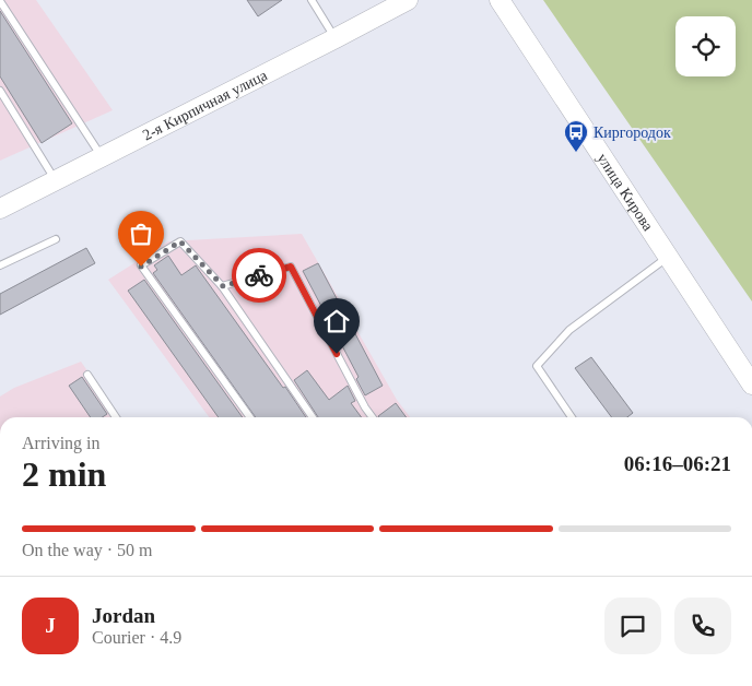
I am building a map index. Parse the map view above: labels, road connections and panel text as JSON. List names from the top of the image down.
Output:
{
  "streets": {
    "street": ["2-я Кирпичная улица", "улица Кирова"]
  },
  "places": {
    "bus stop": ["Киргородок"]
  },
  "page": {
    "heading": ["2 min", "Arriving in", "06:16–06:21"],
    "panel": ["Jordan", "Courier · 4.9"],
    "bar": "On the way · 50 m",
    "round": "J"
  }
}
